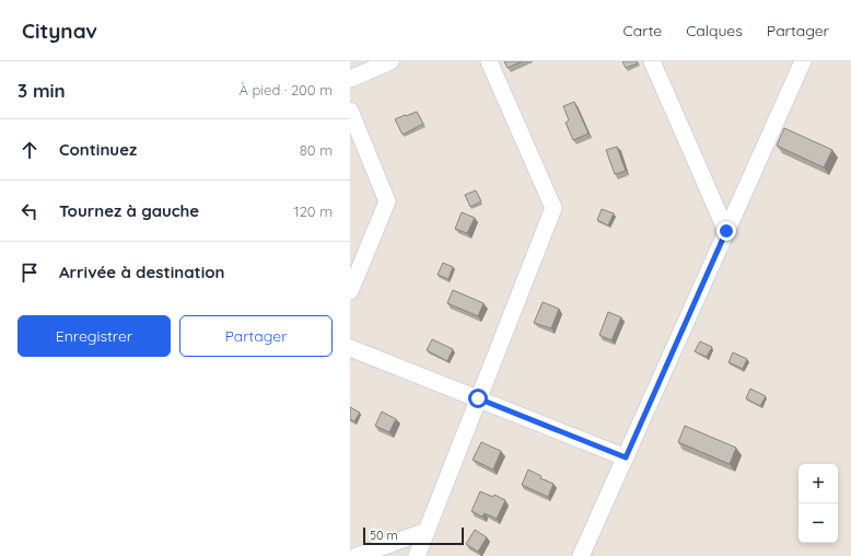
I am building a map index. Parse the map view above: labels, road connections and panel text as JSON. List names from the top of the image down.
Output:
{
  "scale_bar": "50 m",
  "page": {
    "header": "Citynav",
    "nav": ["Carte", "Calques", "Partager"],
    "heading": ["3 min", "À pied · 200 m"],
    "list": [
      ["Continuez", "80 m"],
      ["Tournez à gauche", "120 m"],
      "Arrivée à destination"
    ],
    "buttons": ["Enregistrer", "Partager"],
    "map_buttons": ["+", "−"],
    "scale": "50 m"
  }
}
